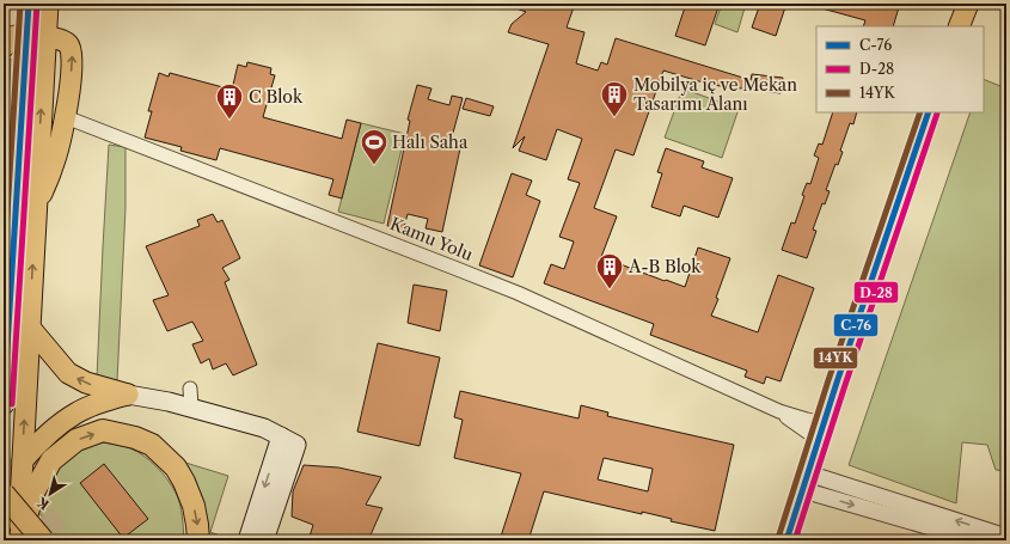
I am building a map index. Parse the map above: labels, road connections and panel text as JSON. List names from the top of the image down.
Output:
{
  "streets": {
    "street": ["Kamu Yolu"]
  },
  "places": {
    "building": ["Mobilya iç ve Mekan Tasarımı Alanı", "C Blok", "A-B Blok"],
    "sports": ["Halı Saha"]
  },
  "lines": ["transit line C-76", "transit line D-28", "transit line 14YK"],
  "legend": ["C-76", "D-28", "14YK"],
  "north": "bottom left"
}
